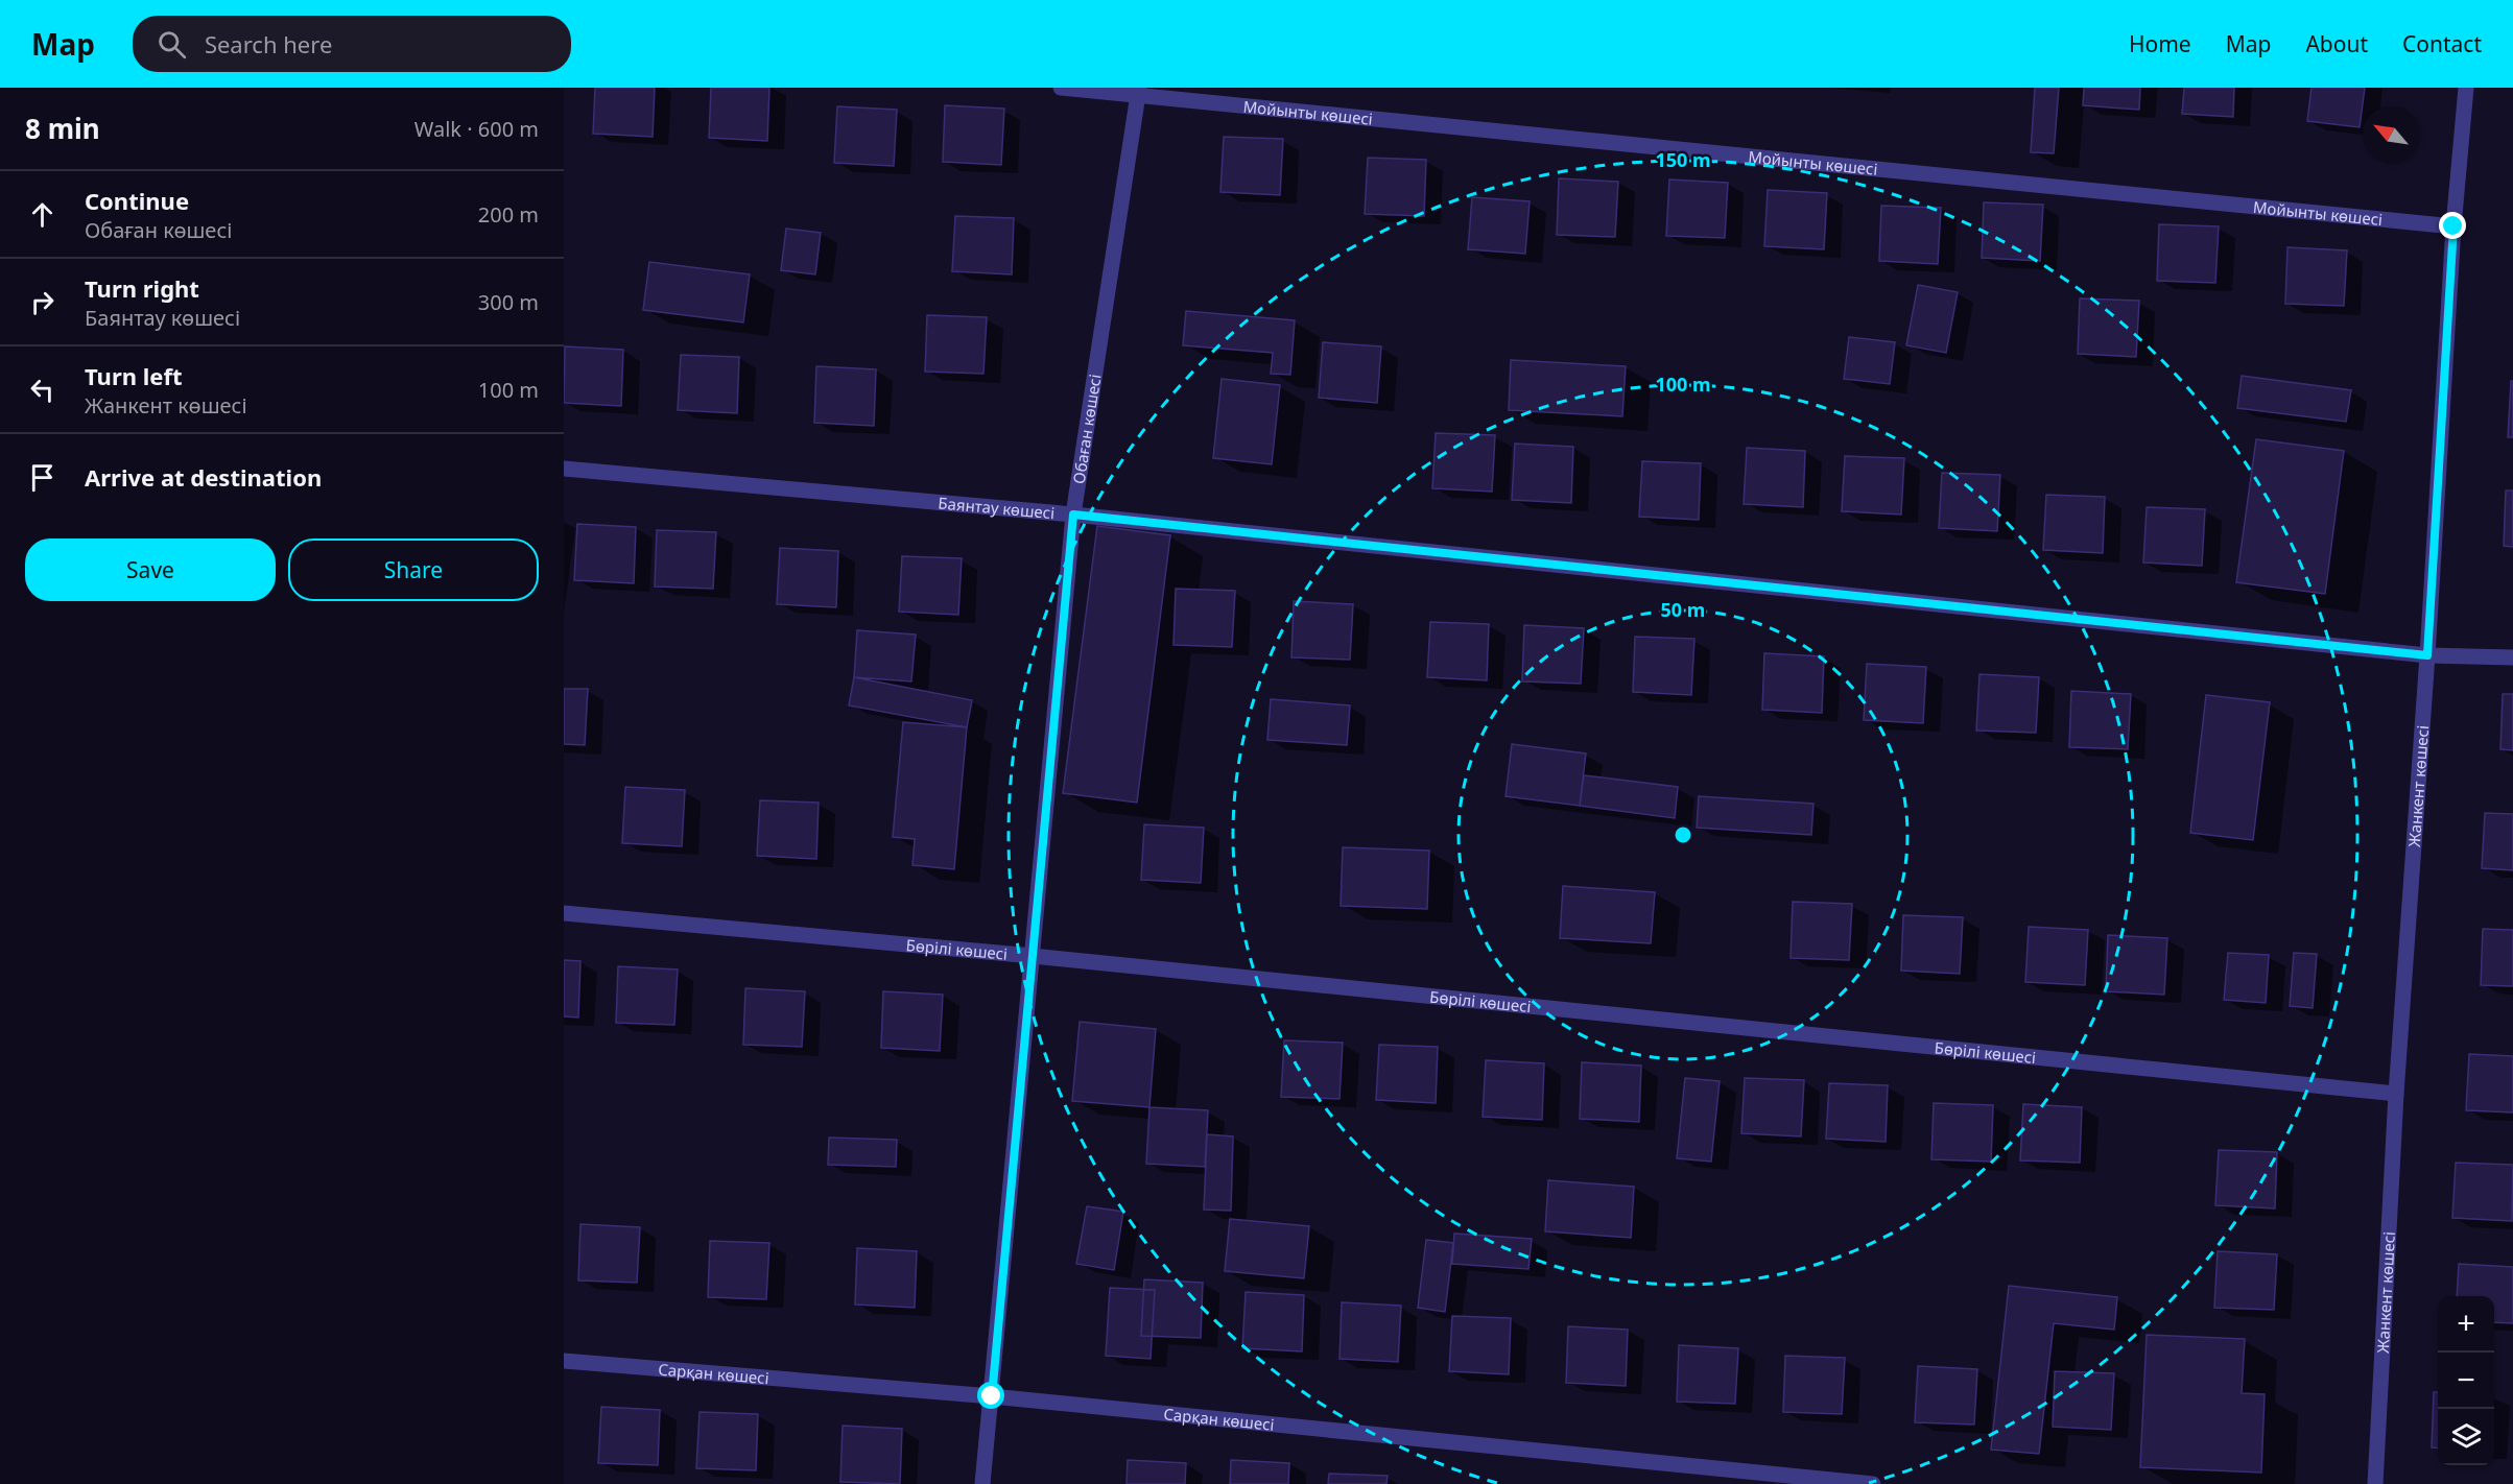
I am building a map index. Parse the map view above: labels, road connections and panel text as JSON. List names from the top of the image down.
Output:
{
  "streets": {
    "street": [
      "Мойынты көшесі",
      "Обаған көшесі",
      "Баянтау көшесі",
      "Жанкент көшесі",
      "Бөрілі көшесі",
      "Сарқан көшесі"
    ]
  },
  "crossings": [
    ["Мойынты көшесі", "Обаған көшесі"],
    ["Мойынты көшесі", "Жанкент көшесі"],
    ["Обаған көшесі", "Баянтау көшесі"],
    ["Обаған көшесі", "Бөрілі көшесі"],
    ["Обаған көшесі", "Сарқан көшесі"],
    ["Баянтау көшесі", "Жанкент көшесі"],
    ["Жанкент көшесі", "Бөрілі көшесі"]
  ],
  "north": "top left",
  "page": {
    "header": "Map",
    "search": "Search here",
    "nav": [
      "Home",
      "Map",
      "About",
      "Contact"
    ],
    "heading": ["8 min", "Walk · 600 m"],
    "list": [
      ["Continue", "Обаған көшесі", "200 m"],
      ["Turn right", "Баянтау көшесі", "300 m"],
      ["Turn left", "Жанкент көшесі", "100 m"],
      "Arrive at destination"
    ],
    "buttons": ["Save", "Share"],
    "map_buttons": ["+", "−"]
  },
  "rings": ["150 m", "100 m", "50 m"]
}
